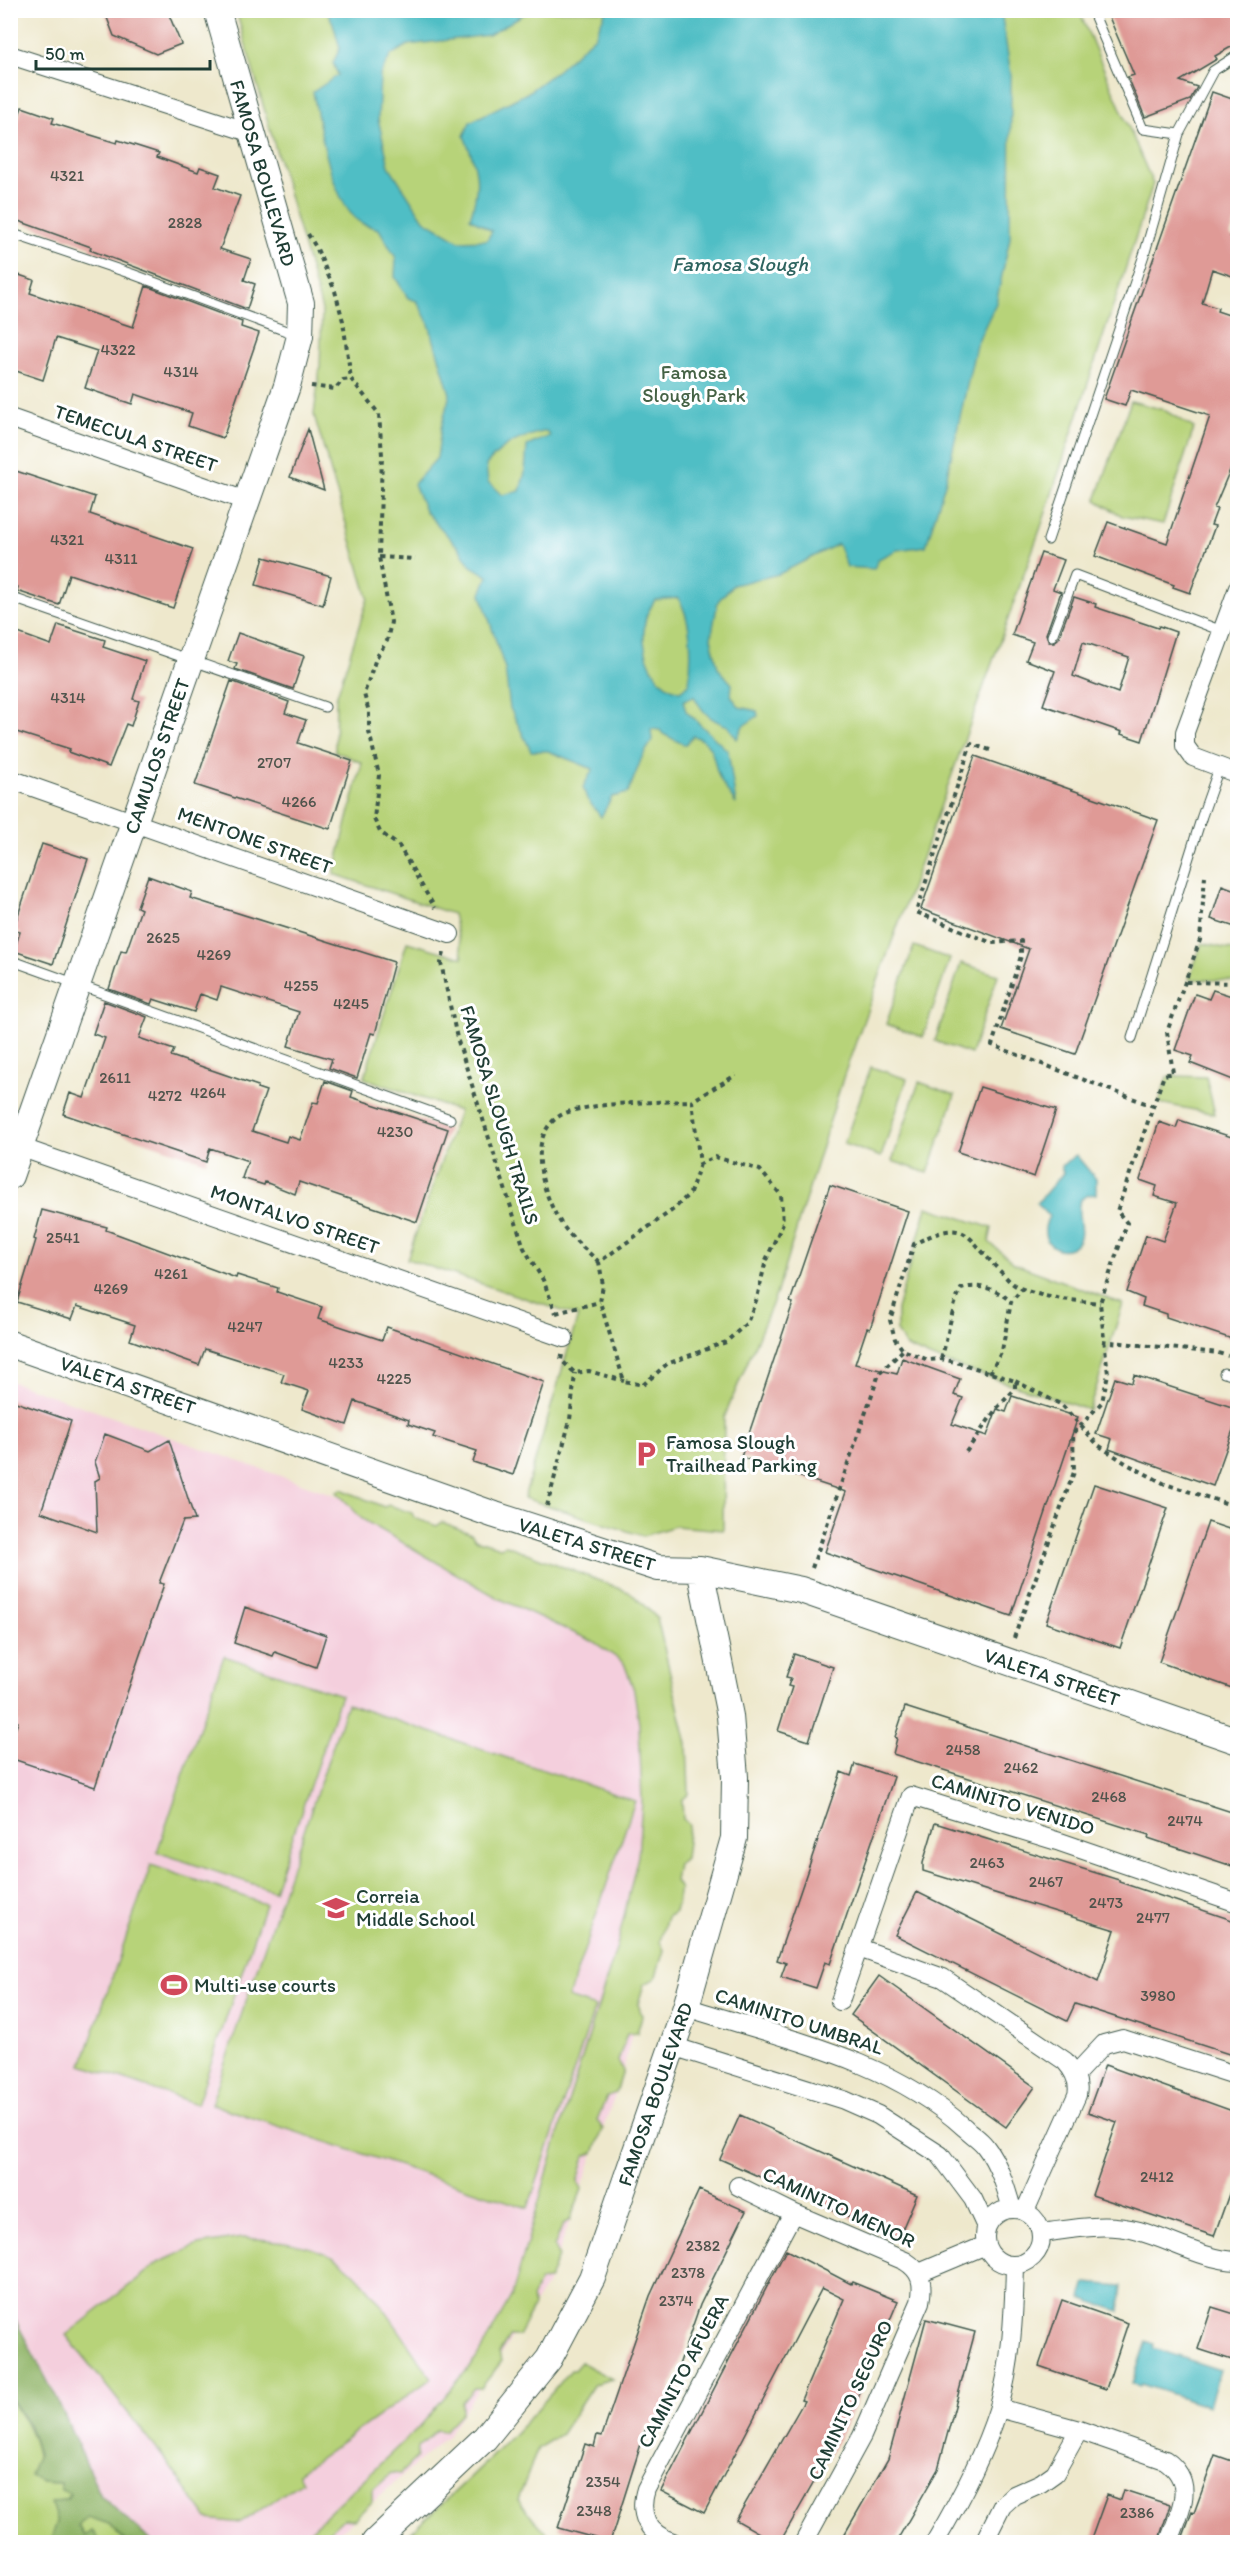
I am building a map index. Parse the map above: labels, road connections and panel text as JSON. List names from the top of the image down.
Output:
{
  "streets": {
    "street": [
      "FAMOSA BOULEVARD",
      "TEMECULA STREET",
      "CAMULOS STREET",
      "MENTONE STREET",
      "MONTALVO STREET",
      "VALETA STREET",
      "CAMINITO VENIDO",
      "CAMINITO UMBRAL",
      "CAMINITO MENOR",
      "CAMINITO AFUERA",
      "CAMINITO SEGURO"
    ],
    "path": ["FAMOSA SLOUGH TRAILS"]
  },
  "crossings": [
    ["FAMOSA BOULEVARD", "CAMULOS STREET"],
    ["FAMOSA BOULEVARD", "VALETA STREET"],
    ["FAMOSA BOULEVARD", "CAMINITO UMBRAL"],
    ["TEMECULA STREET", "CAMULOS STREET"],
    ["CAMULOS STREET", "MENTONE STREET"],
    ["CAMULOS STREET", "MONTALVO STREET"],
    ["MENTONE STREET", "FAMOSA SLOUGH TRAILS"],
    ["FAMOSA SLOUGH TRAILS", "MONTALVO STREET"],
    ["CAMINITO MENOR", "CAMINITO AFUERA"],
    ["CAMINITO MENOR", "CAMINITO SEGURO"]
  ],
  "water": ["Famosa Slough"],
  "parks": ["Famosa Slough Park"],
  "places": {
    "parking": ["Famosa Slough Trailhead Parking"],
    "school or university": ["Correia Middle School"],
    "sports": ["Multi-use courts"]
  },
  "house_numbers": [
    "4321",
    "2828",
    "4322",
    "4314",
    "4321",
    "4311",
    "4314",
    "2707",
    "4266",
    "2625",
    "4269",
    "4255",
    "4245",
    "2611",
    "4264",
    "4272",
    "4230",
    "2541",
    "4261",
    "4269",
    "4247",
    "4233",
    "4225",
    "2458",
    "2462",
    "2468",
    "2474",
    "2463",
    "2467",
    "2473",
    "2477",
    "3980",
    "2412",
    "2382",
    "2378",
    "2374",
    "2354",
    "2348",
    "2386"
  ],
  "scale_bar": "50 m"
}
